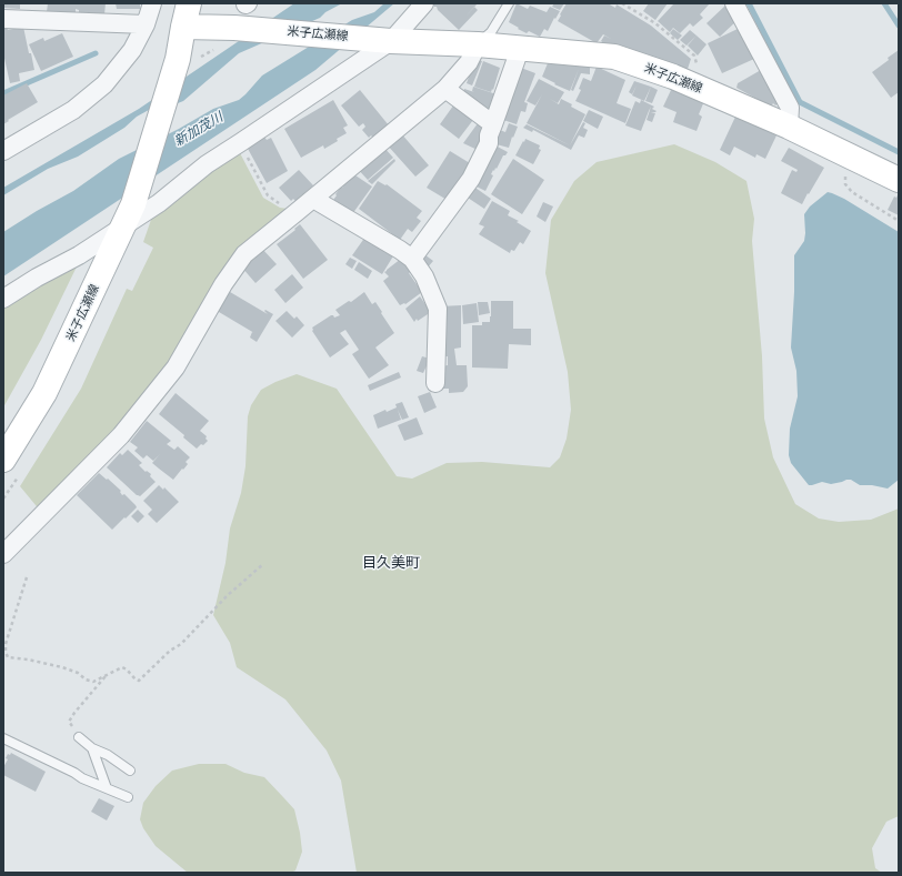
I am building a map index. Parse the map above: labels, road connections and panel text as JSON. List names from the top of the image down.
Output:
{
  "streets": {
    "main road": ["米子広瀬線"]
  },
  "districts": ["目久美町"],
  "water": ["新加茂川"]
}
